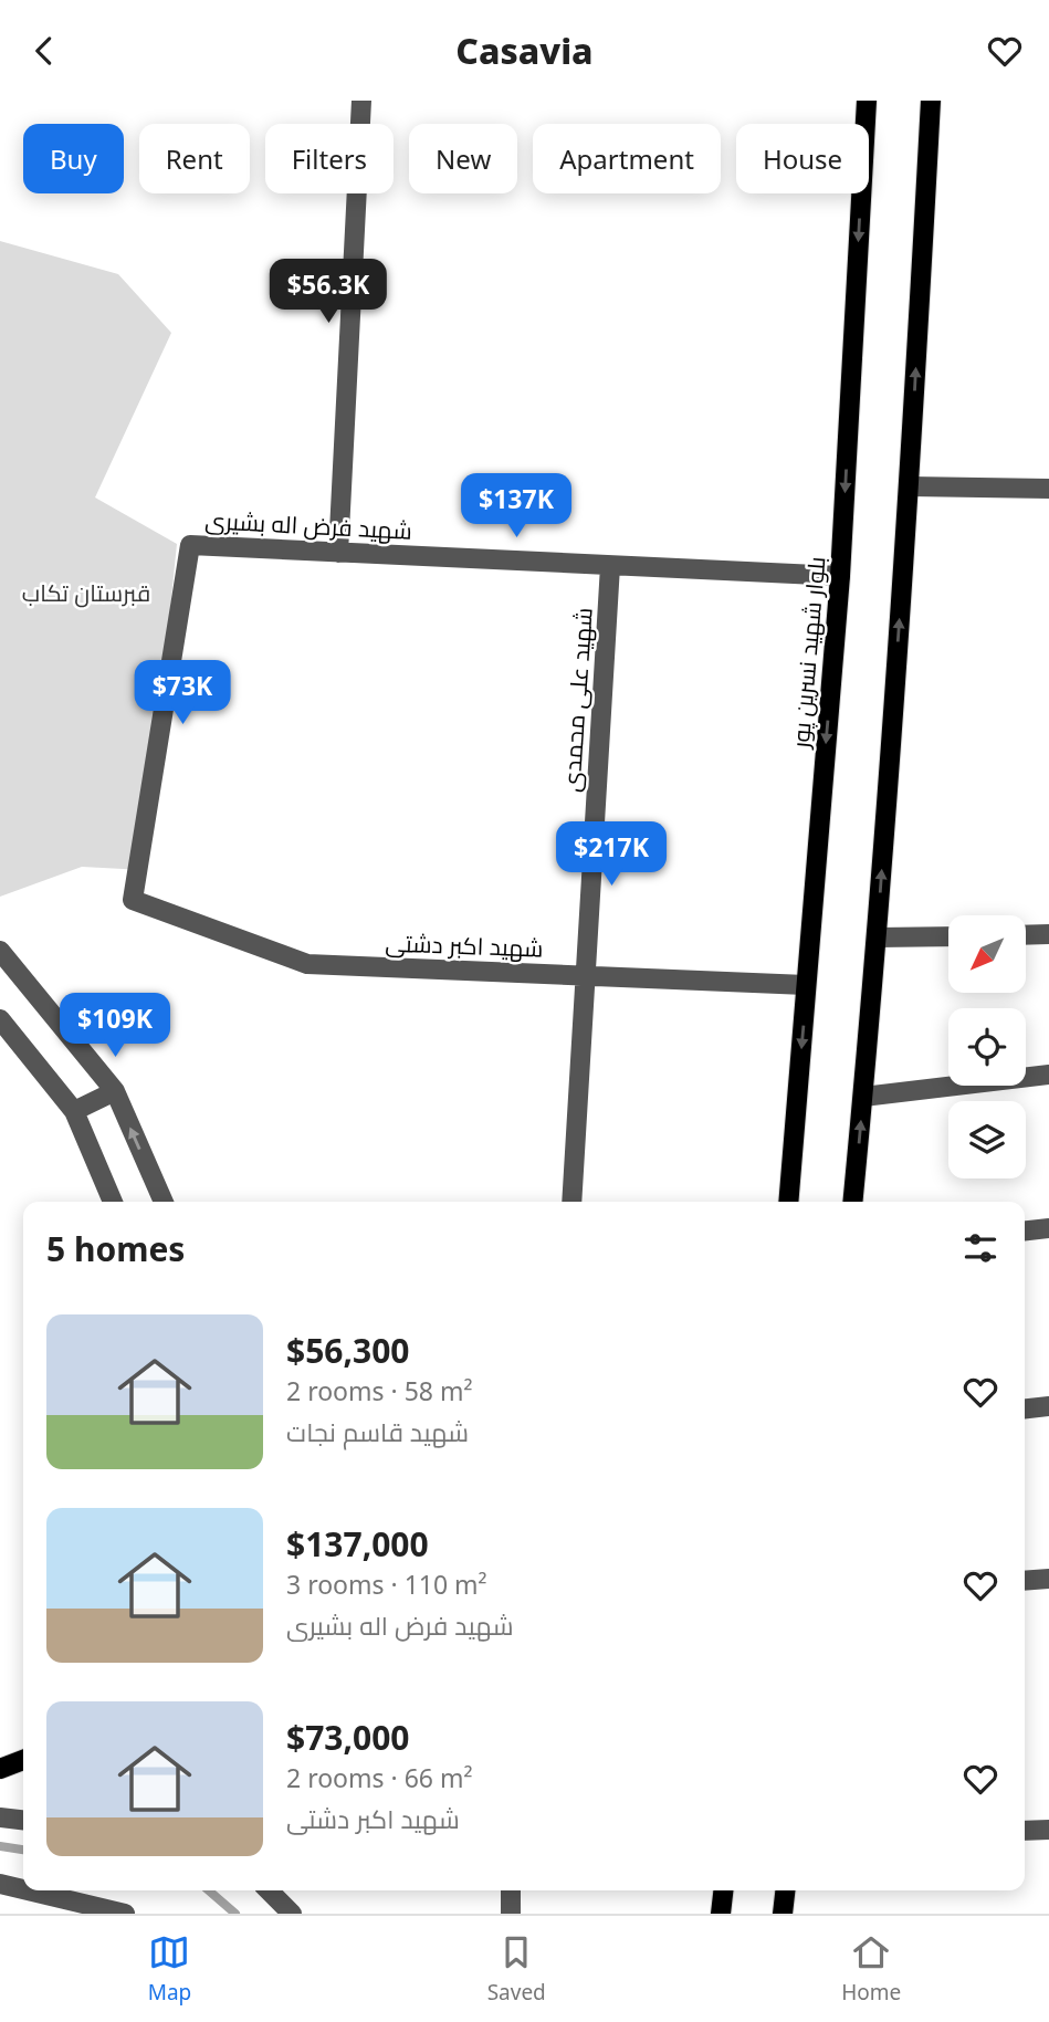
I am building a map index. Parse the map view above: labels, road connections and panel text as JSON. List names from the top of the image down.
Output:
{
  "streets": {
    "main road": ["بلوار شهید نسرین پور"],
    "street": ["شهید فرض اله بشیری", "شهید علی محمدی", "شهید اکبر دشتی"]
  },
  "crossings": [
    ["شهید فرض اله بشیری", "بلوار شهید نسرین پور"],
    ["شهید فرض اله بشیری", "شهید علی محمدی"],
    ["شهید فرض اله بشیری", "شهید اکبر دشتی"],
    ["بلوار شهید نسرین پور", "شهید اکبر دشتی"],
    ["شهید علی محمدی", "شهید اکبر دشتی"]
  ],
  "parks": ["قبرستان تکاب"],
  "north": "bottom left",
  "page": {
    "header": "Casavia",
    "chip": [
      "Buy",
      "Rent",
      "Filters",
      "New",
      "Apartment",
      "House"
    ],
    "price": [
      "$56.3K",
      "$137K",
      "$73K",
      "$217K",
      "$109K"
    ],
    "heading": "5 homes",
    "list": [
      {
        "name": "$56,300",
        "note": "2 rooms · 58 m² · شهید قاسم نجات"
      },
      {
        "name": "$137,000",
        "note": "3 rooms · 110 m² · شهید فرض اله بشیری"
      },
      {
        "name": "$73,000",
        "note": "2 rooms · 66 m² · شهید اکبر دشتی"
      }
    ],
    "tabs": ["Map", "Saved", "Home"]
  }
}
